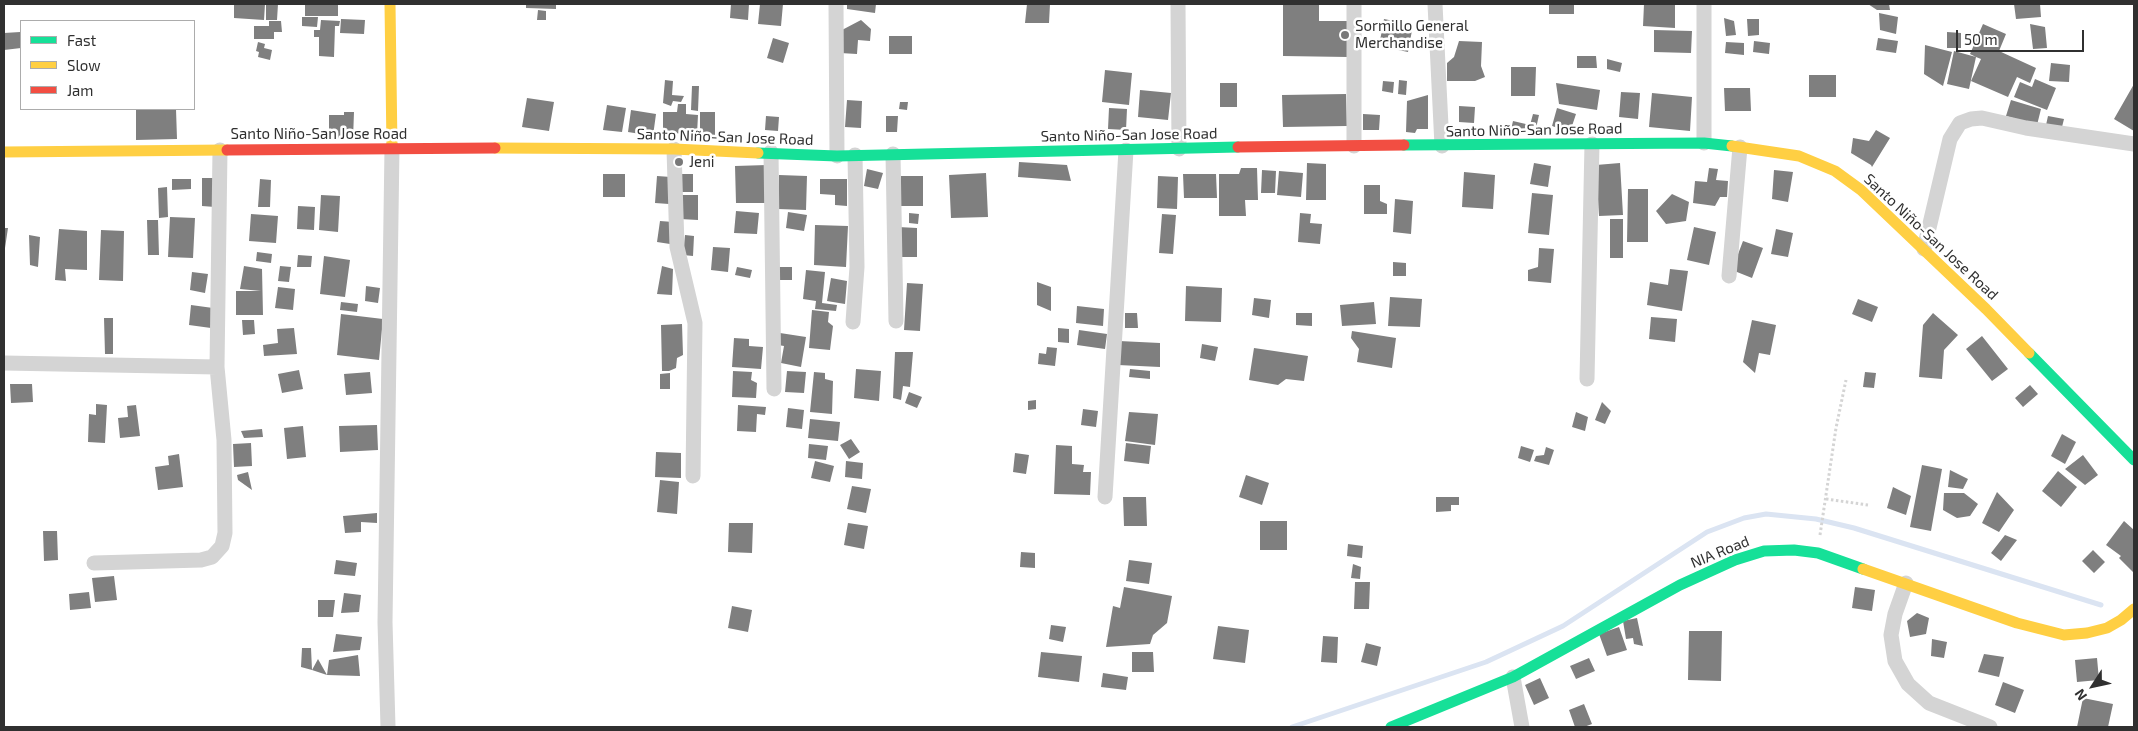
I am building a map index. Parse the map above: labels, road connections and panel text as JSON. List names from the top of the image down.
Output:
{
  "streets": {
    "main road": ["Santo Niño-San Jose Road", "NIA Road"]
  },
  "places": ["Sormillo General Merchandise", "Jeni"],
  "legend": ["Fast", "Slow", "Jam"],
  "scale_bar": "50 m",
  "north": "bottom left"
}
